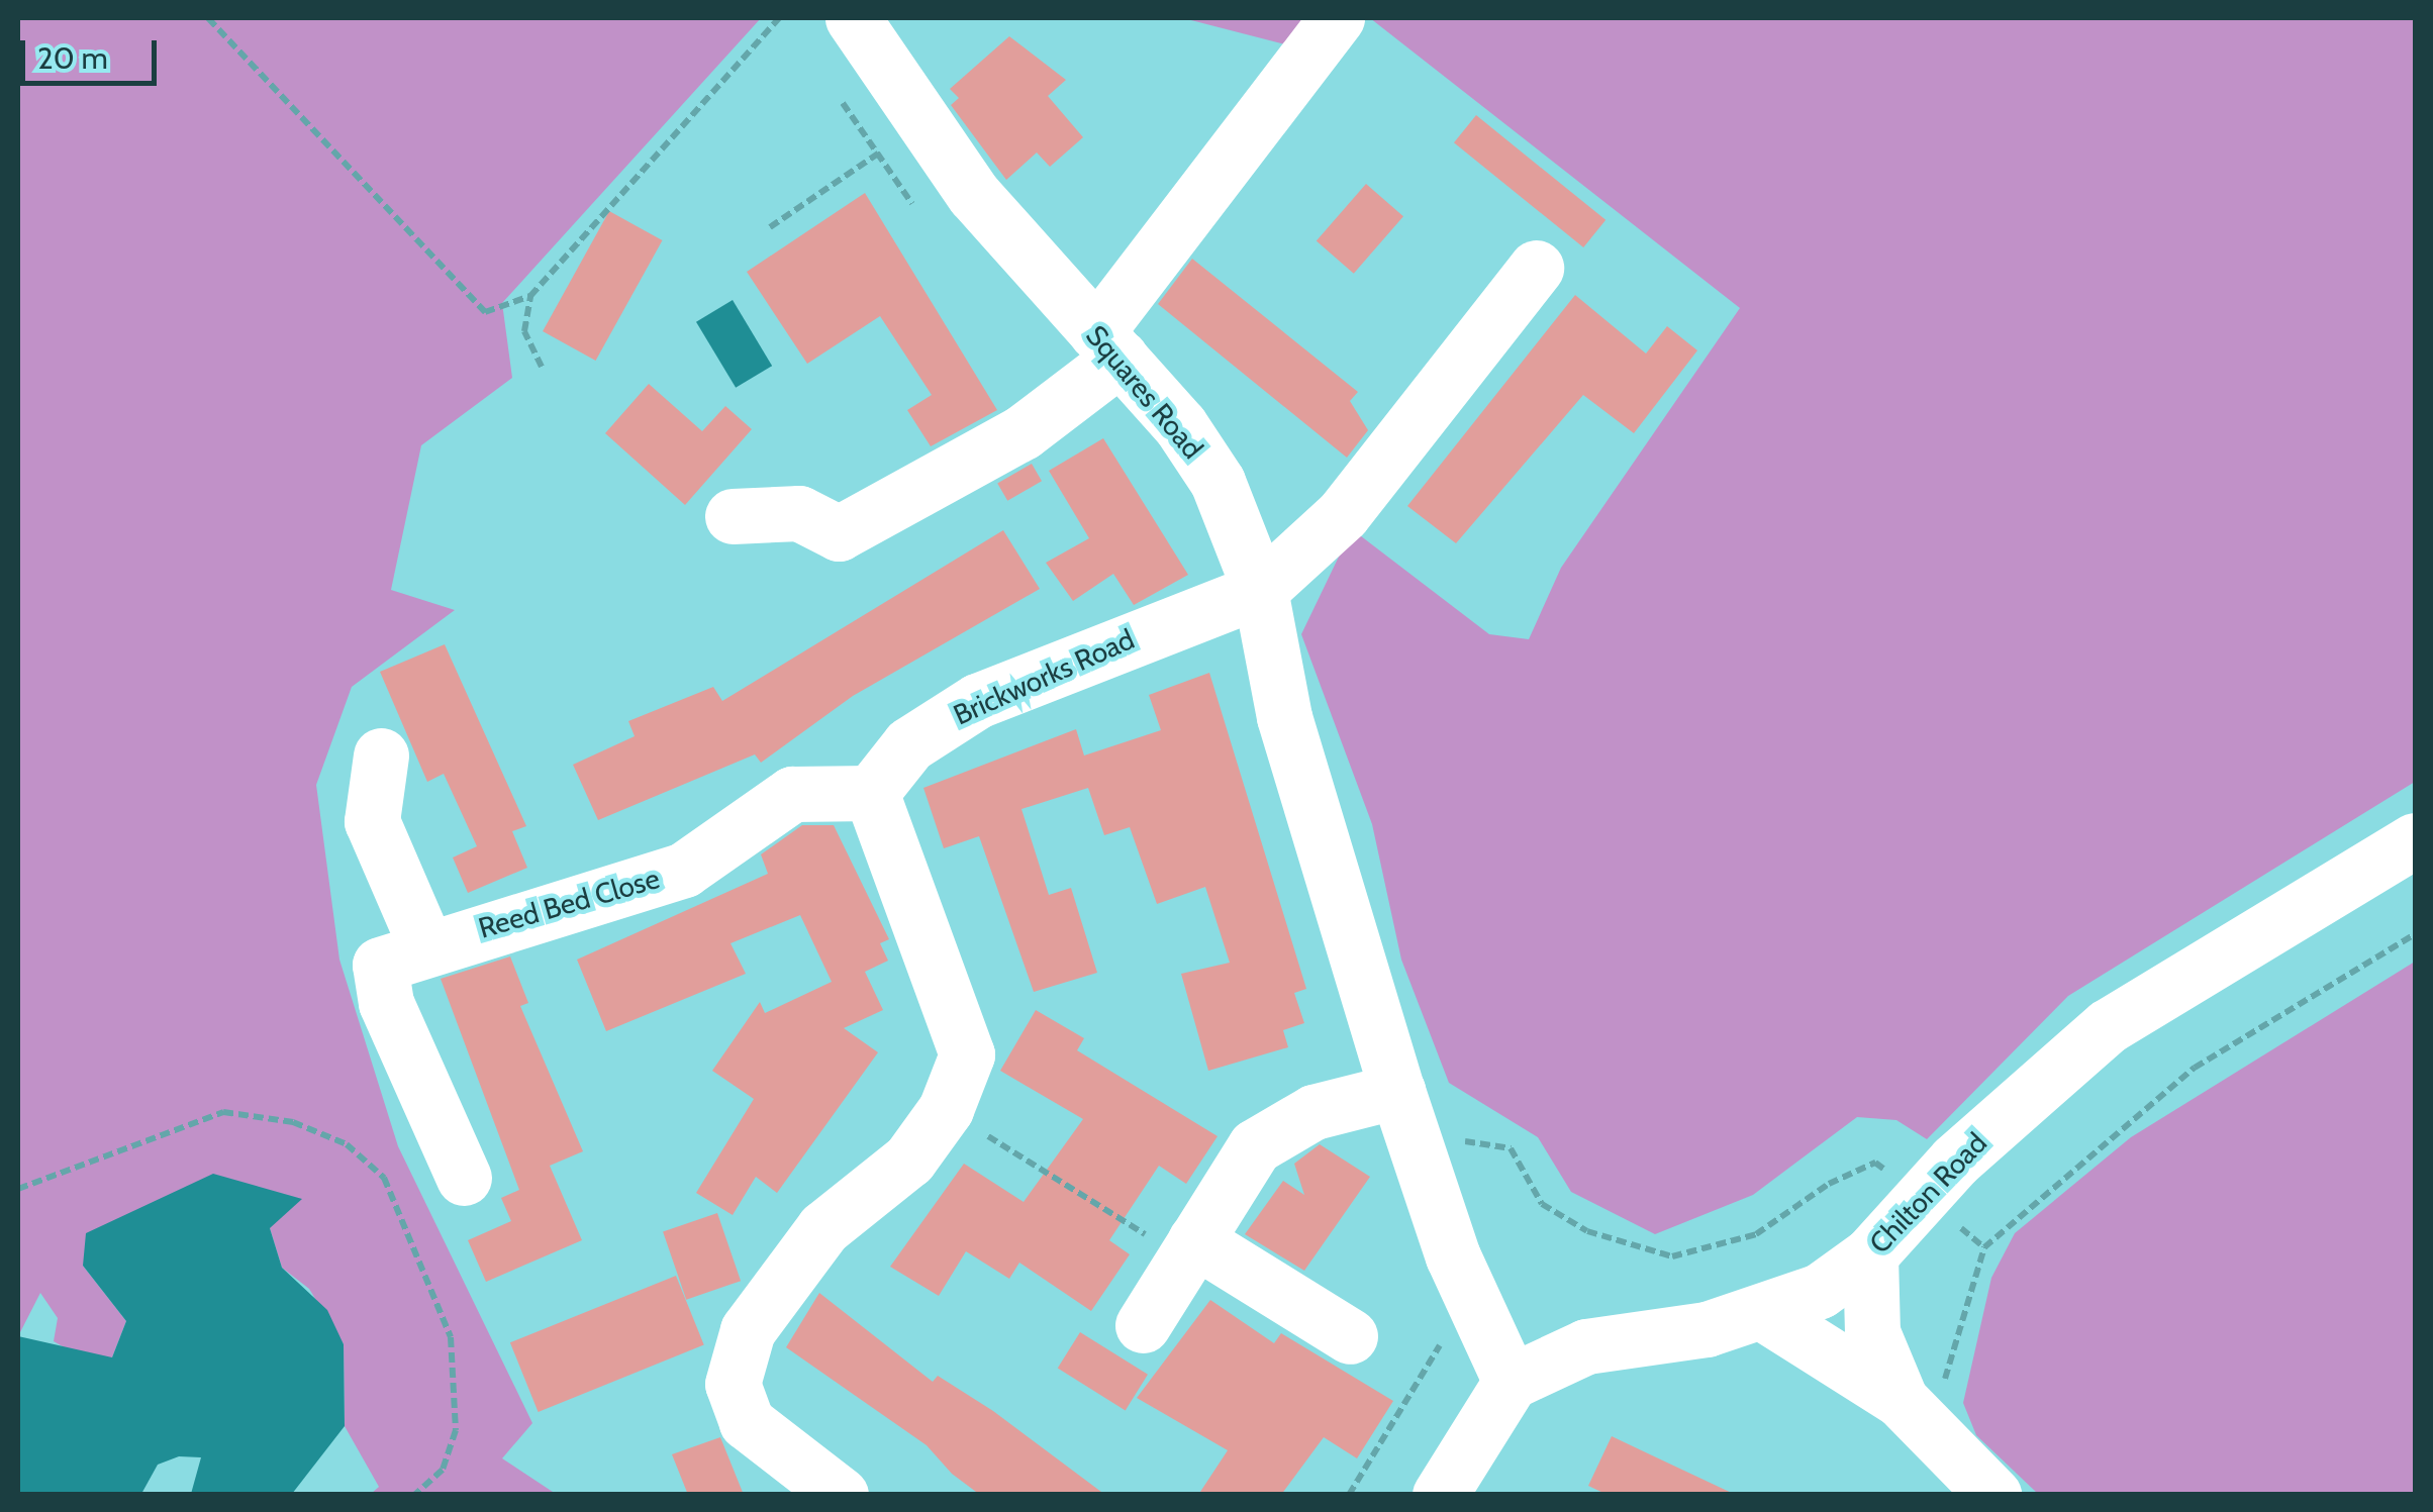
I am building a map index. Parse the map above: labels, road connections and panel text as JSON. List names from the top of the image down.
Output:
{
  "streets": {
    "street": [
      "Squares Road",
      "Brickworks Road",
      "Reed Bed Close",
      "Chilton Road"
    ]
  },
  "crossings": [
    ["Squares Road", "Brickworks Road"],
    ["Brickworks Road", "Reed Bed Close"]
  ],
  "scale_bar": "20 m"
}
